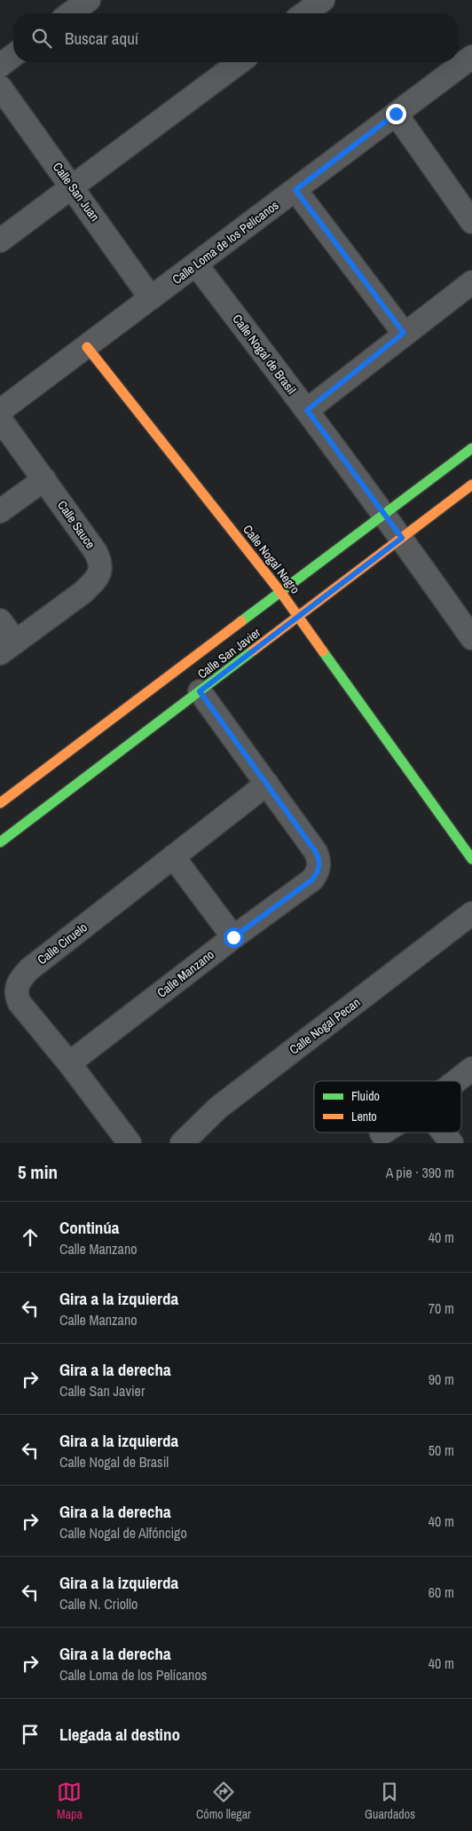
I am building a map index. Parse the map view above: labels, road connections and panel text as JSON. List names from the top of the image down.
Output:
{
  "streets": {
    "street": [
      "Calle San Juan",
      "Calle Loma de los Pelícanos",
      "Calle Nogal de Brasil",
      "Calle Sauce",
      "Calle Nogal Negro",
      "Calle San Javier",
      "Calle Ciruelo",
      "Calle Manzano",
      "Calle Nogal Pecan"
    ]
  },
  "crossings": [
    ["Calle San Juan", "Calle Loma de los Pelícanos"],
    ["Calle Loma de los Pelícanos", "Calle Nogal de Brasil"],
    ["Calle Loma de los Pelícanos", "Calle Nogal Negro"],
    ["Calle Nogal de Brasil", "Calle San Javier"],
    ["Calle Nogal Negro", "Calle San Javier"],
    ["Calle San Javier", "Calle Manzano"],
    ["Calle Ciruelo", "Calle Manzano"]
  ],
  "legend": ["Fluido", "Lento"],
  "page": {
    "search": "Buscar aquí",
    "heading": ["5 min", "A pie · 390 m"],
    "list": [
      ["Continúa", "Calle Manzano", "40 m"],
      ["Gira a la izquierda", "Calle Manzano", "70 m"],
      ["Gira a la derecha", "Calle San Javier", "90 m"],
      ["Gira a la izquierda", "Calle Nogal de Brasil", "50 m"],
      ["Gira a la derecha", "Calle Nogal de Alfóncigo", "40 m"],
      ["Gira a la izquierda", "Calle N. Criollo", "60 m"],
      ["Gira a la derecha", "Calle Loma de los Pelícanos", "40 m"],
      "Llegada al destino"
    ],
    "nav": ["Mapa", "Cómo llegar", "Guardados"]
  }
}
